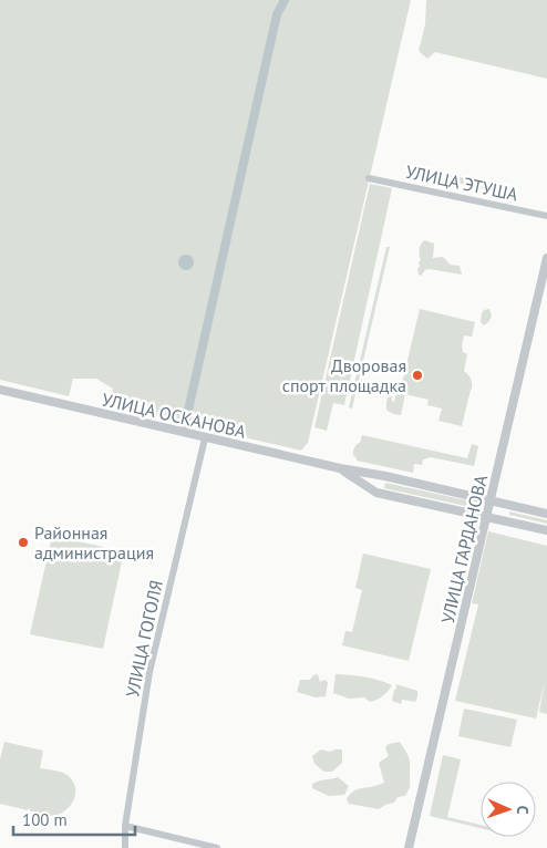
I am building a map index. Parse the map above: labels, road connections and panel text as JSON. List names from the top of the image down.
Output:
{
  "streets": {
    "street": [
      "УЛИЦА ЭТУША",
      "УЛИЦА ОСКАНОВА",
      "УЛИЦА ГАРДАНОВА",
      "УЛИЦА ГОГОЛЯ"
    ]
  },
  "crossings": [
    ["УЛИЦА ОСКАНОВА", "УЛИЦА ГАРДАНОВА"],
    ["УЛИЦА ОСКАНОВА", "УЛИЦА ГОГОЛЯ"]
  ],
  "places": ["Дворовая спорт площадка", "Районная администрация"],
  "scale_bar": "100 m",
  "north": "right"
}
